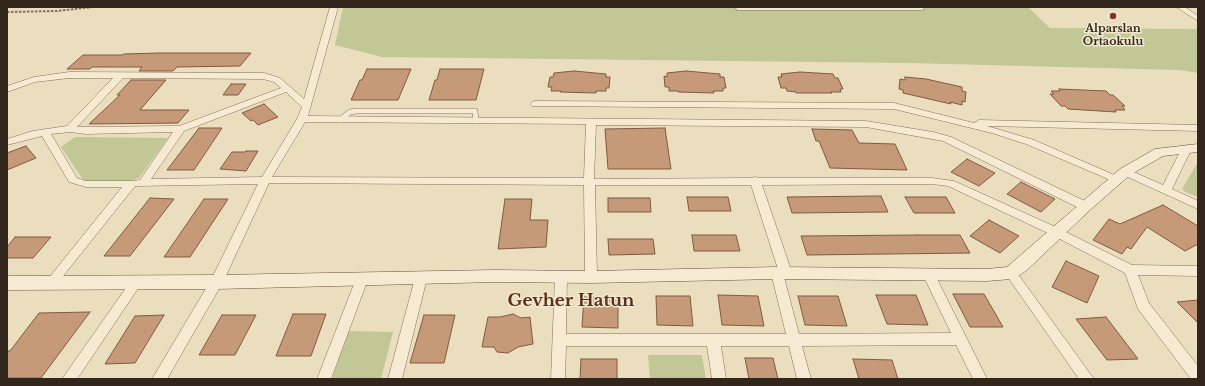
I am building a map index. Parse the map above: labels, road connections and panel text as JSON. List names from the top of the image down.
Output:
{
  "districts": ["Gevher Hatun"],
  "places": ["Alparslan Ortaokulu"]
}
